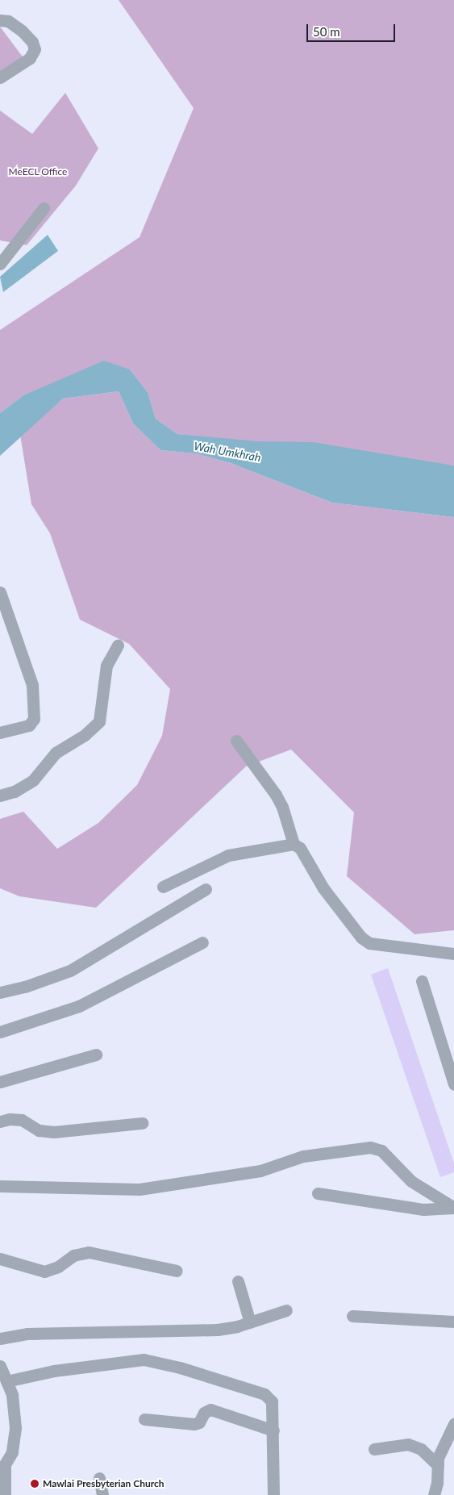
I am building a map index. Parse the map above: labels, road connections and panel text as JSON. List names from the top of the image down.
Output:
{
  "water": ["Wah Umkhrah"],
  "parks": ["MeECL Office"],
  "places": ["Mawlai Presbyterian Church"],
  "scale_bar": "50 m"
}
